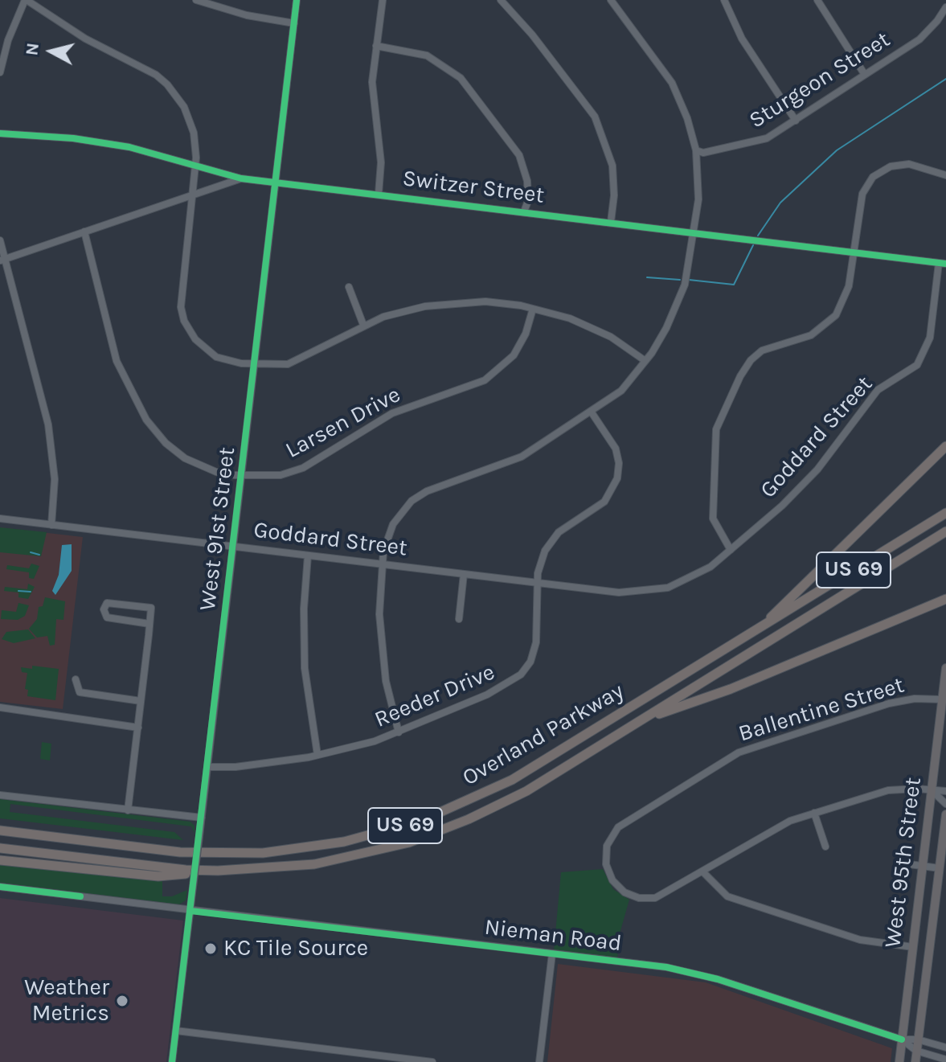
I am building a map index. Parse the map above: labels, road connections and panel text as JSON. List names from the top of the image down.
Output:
{
  "streets": {
    "highway": ["US 69", "Overland Parkway"],
    "main road": ["West 95th Street"],
    "street": [
      "Sturgeon Street",
      "Switzer Street",
      "Larsen Drive",
      "Goddard Street",
      "West 91st Street",
      "Reeder Drive",
      "Ballentine Street",
      "Nieman Road"
    ]
  },
  "crossings": [
    ["Switzer Street", "Goddard Street"],
    ["Switzer Street", "West 91st Street"],
    ["Larsen Drive", "West 91st Street"],
    ["Goddard Street", "West 91st Street"],
    ["Goddard Street", "Reeder Drive"],
    ["West 91st Street", "Reeder Drive"],
    ["West 91st Street", "Nieman Road"],
    ["Ballentine Street", "West 95th Street"],
    ["West 95th Street", "Nieman Road"]
  ],
  "places": ["KC Tile Source", "Weather Metrics"],
  "north": "left"
}
